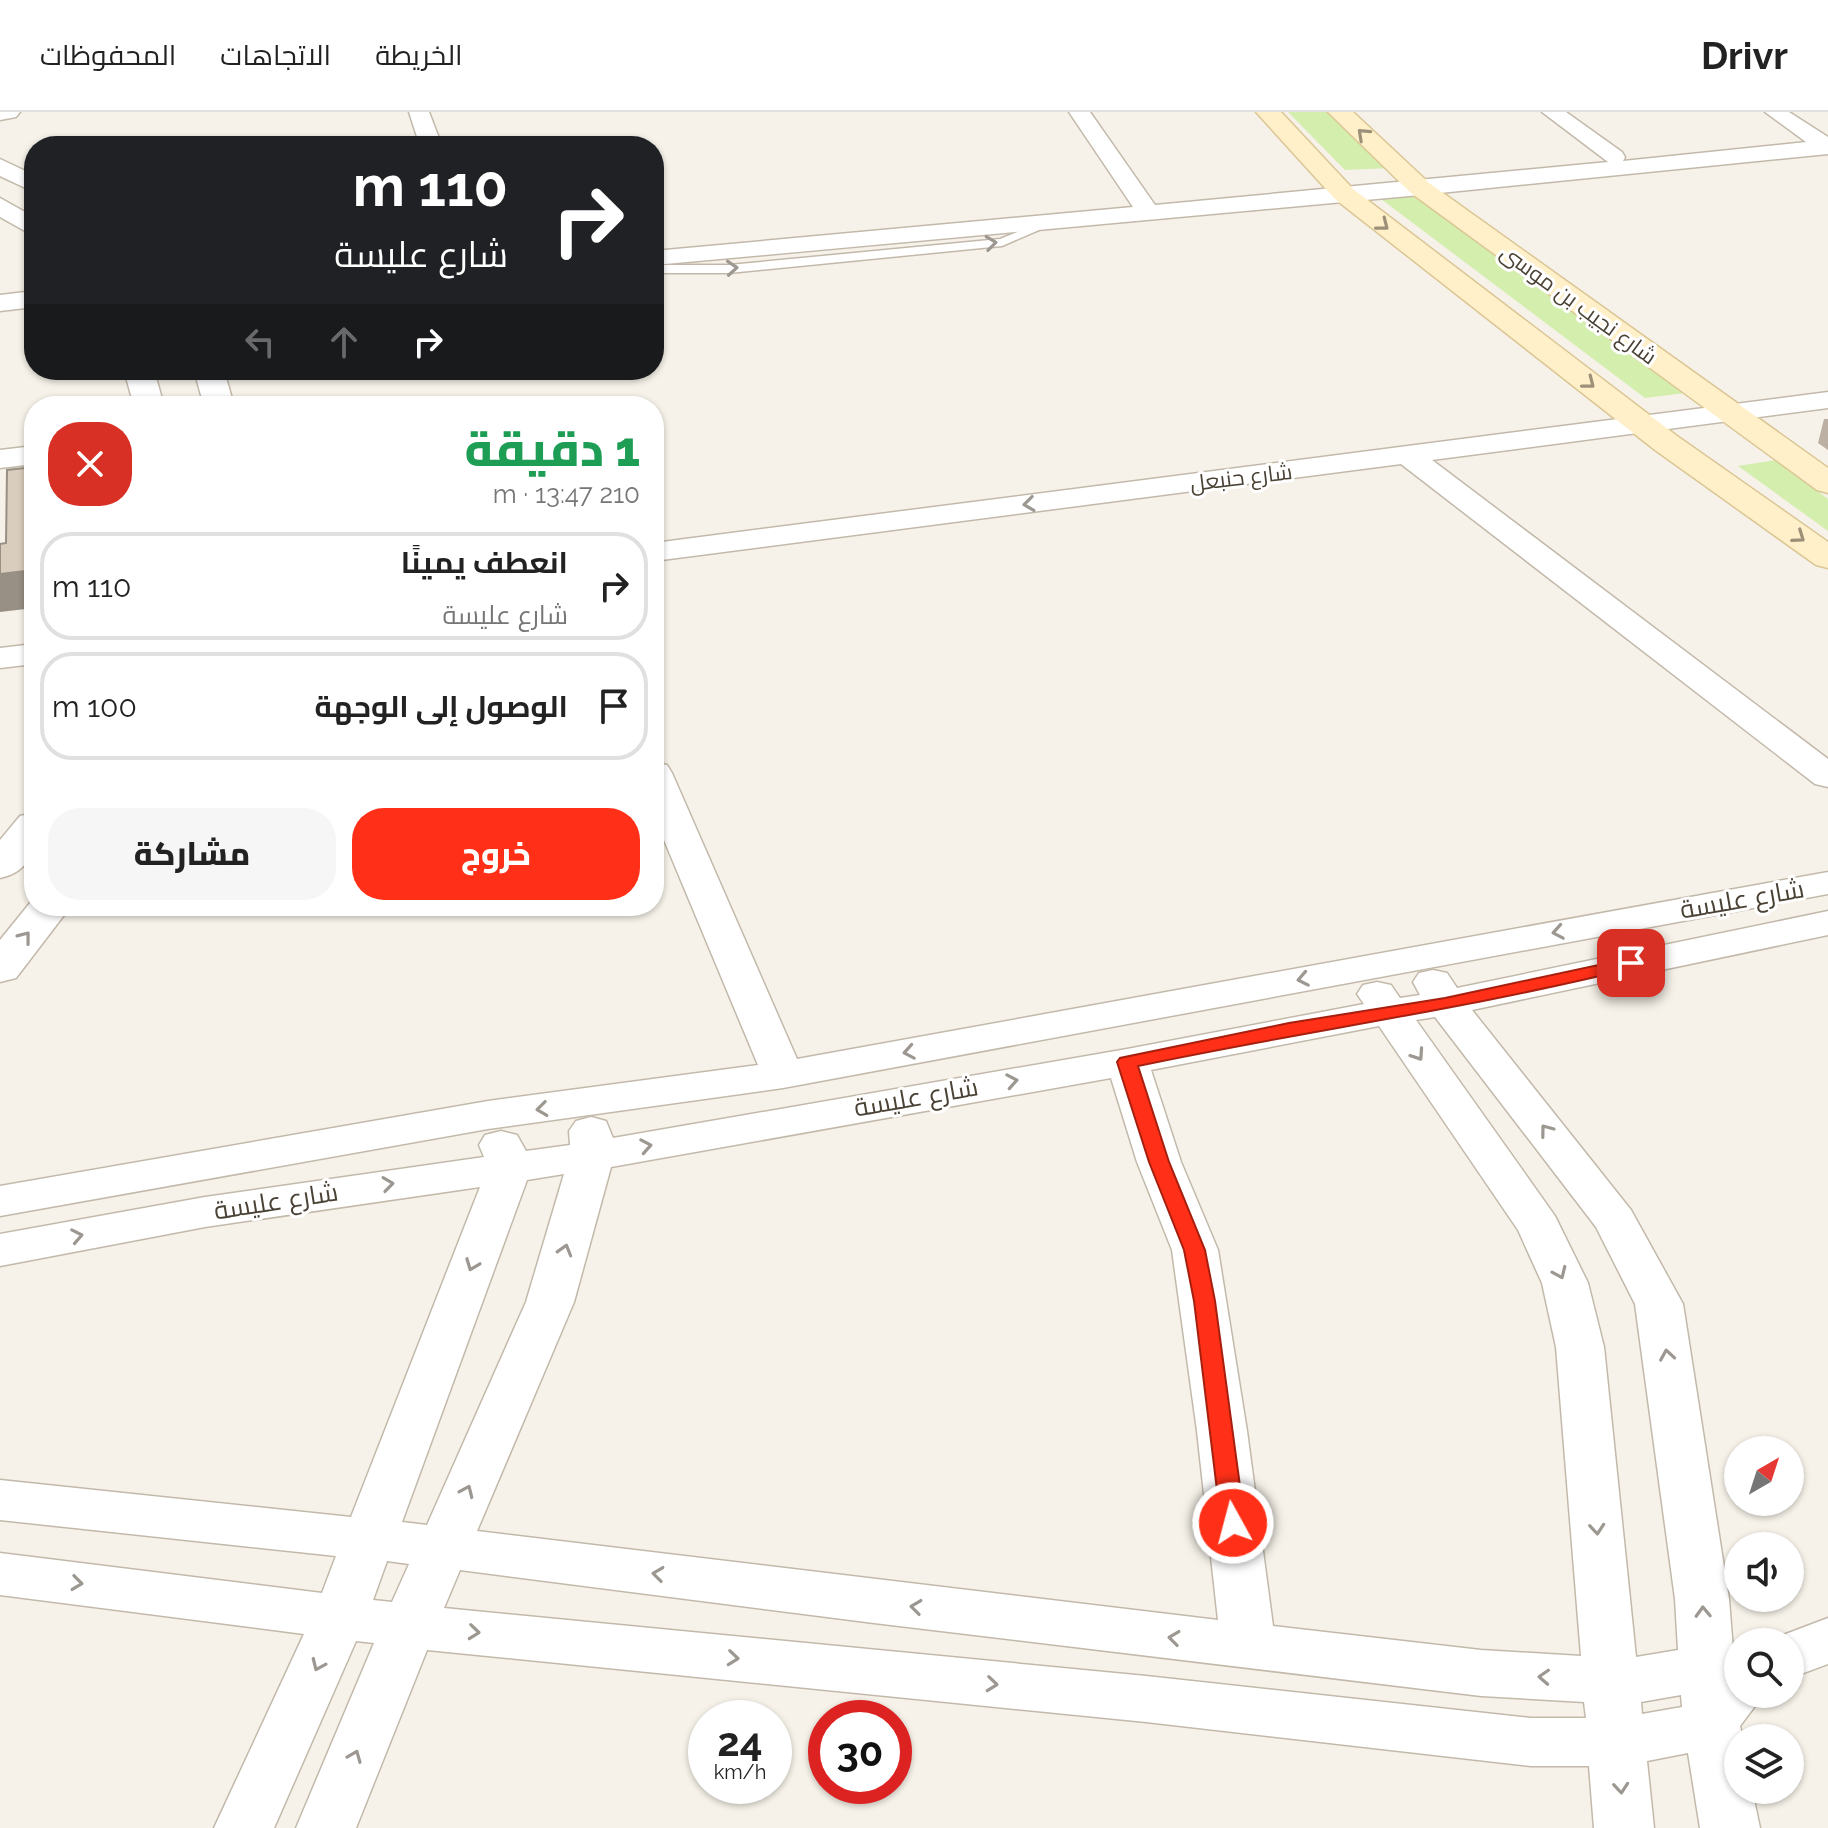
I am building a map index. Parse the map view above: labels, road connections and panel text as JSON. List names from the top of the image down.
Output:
{
  "streets": {
    "main road": ["شارع نجيب بن موسى"],
    "street": ["شارع حنبعل", "شارع عليسة"]
  },
  "crossings": [
    ["شارع نجيب بن موسى", "شارع حنبعل"]
  ],
  "north": "top right",
  "page": {
    "header": "Drivr",
    "nav": ["الخريطة", "الاتجاهات", "المحفوظات"],
    "turn": ["110 m", "شارع عليسة"],
    "heading": ["1 دقيقة", "210 m · 13:47"],
    "list": [
      {
        "name": "انعطف يمينًا",
        "note": "شارع عليسة",
        "value": "110 m"
      },
      {
        "name": "الوصول إلى الوجهة",
        "value": "100 m"
      }
    ],
    "buttons": ["خروج", "مشاركة"],
    "speed": "24 km/h",
    "limit": "30"
  }
}
